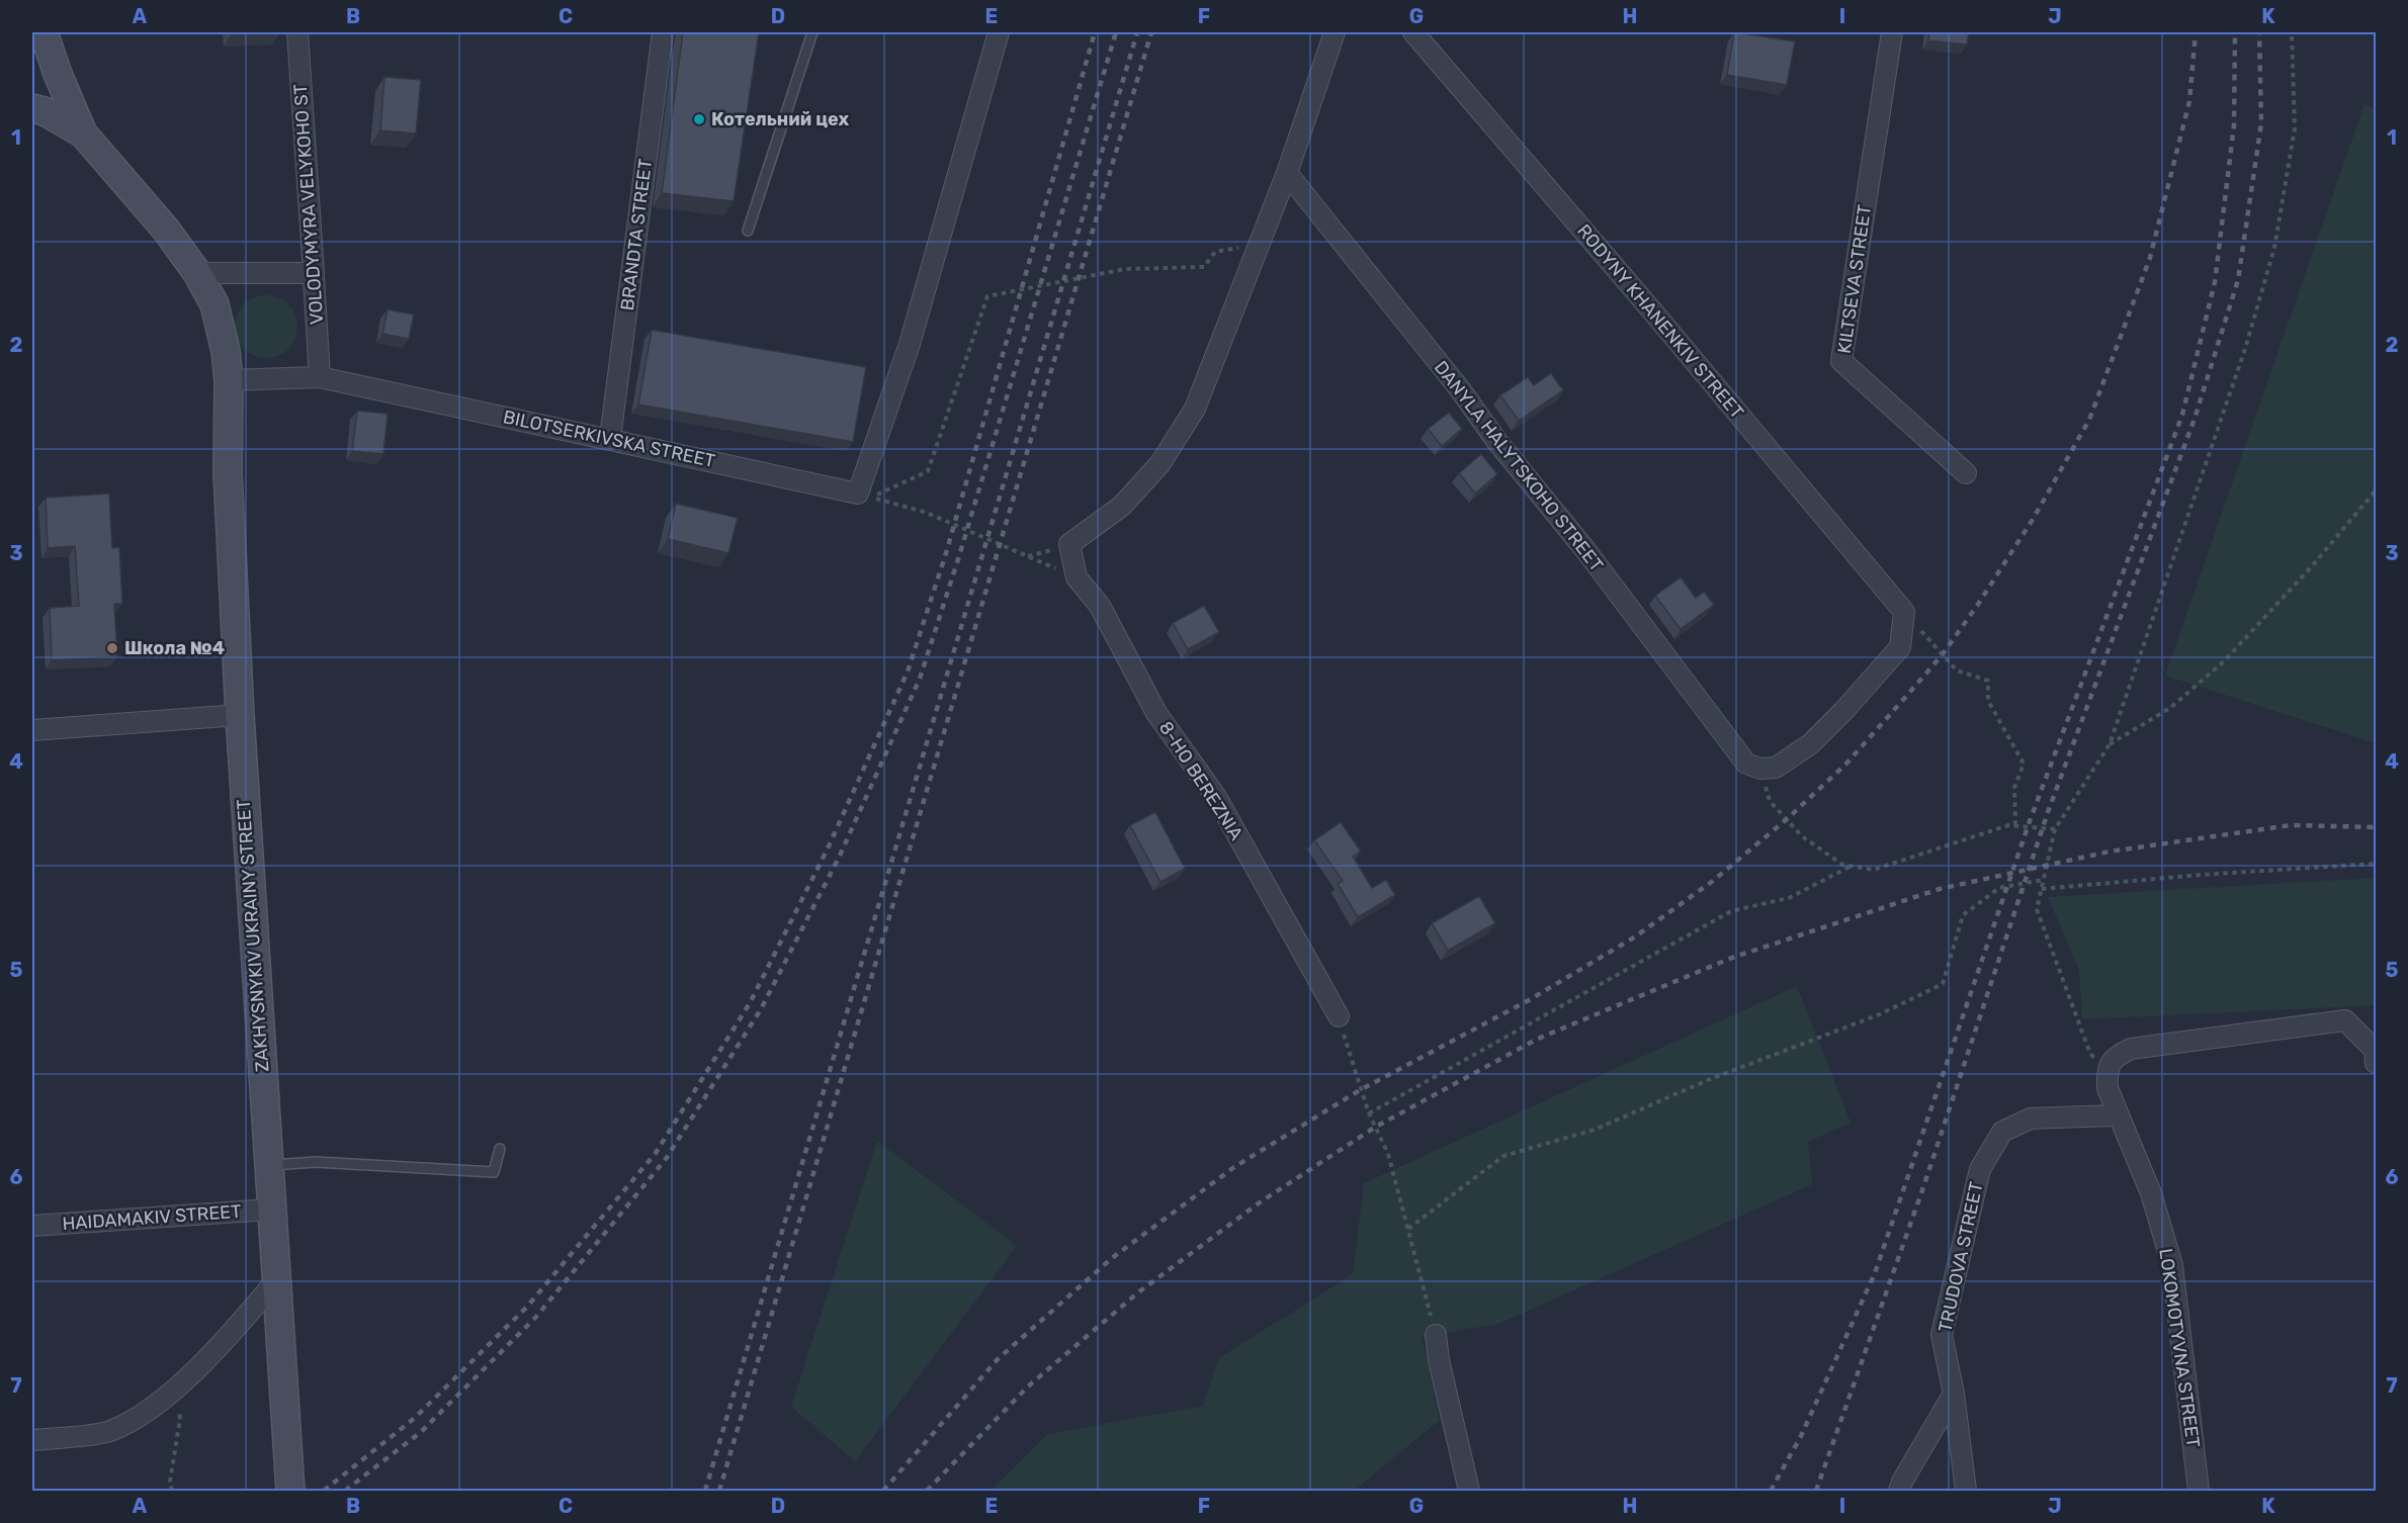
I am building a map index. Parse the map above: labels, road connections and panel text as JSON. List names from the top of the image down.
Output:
{
  "streets": {
    "main road": ["ZAKHYSNYKIV UKRAINY STREET"],
    "street": [
      "VOLODYMYRA VELYKOHO ST",
      "BRANDTA STREET",
      "KILTSEVA STREET",
      "RODYNY KHANENKIV STREET",
      "BILOTSERKIVSKA STREET",
      "DANYLA HALYTSKOHO STREET",
      "8-HO BEREZNIA",
      "HAIDAMAKIV STREET",
      "TRUDOVA STREET",
      "LOKOMOTYVNA STREET"
    ]
  },
  "crossings": [
    ["VOLODYMYRA VELYKOHO ST", "BILOTSERKIVSKA STREET"],
    ["BRANDTA STREET", "BILOTSERKIVSKA STREET"],
    ["BILOTSERKIVSKA STREET", "ZAKHYSNYKIV UKRAINY STREET"],
    ["ZAKHYSNYKIV UKRAINY STREET", "HAIDAMAKIV STREET"],
    ["TRUDOVA STREET", "LOKOMOTYVNA STREET"]
  ],
  "places": ["Котельний цех", "Школа №4"],
  "grid": {
    "columns": [
      "A",
      "B",
      "C",
      "D",
      "E",
      "F",
      "G",
      "H",
      "I",
      "J",
      "K"
    ],
    "rows": [
      "1",
      "2",
      "3",
      "4",
      "5",
      "6",
      "7"
    ]
  }
}
